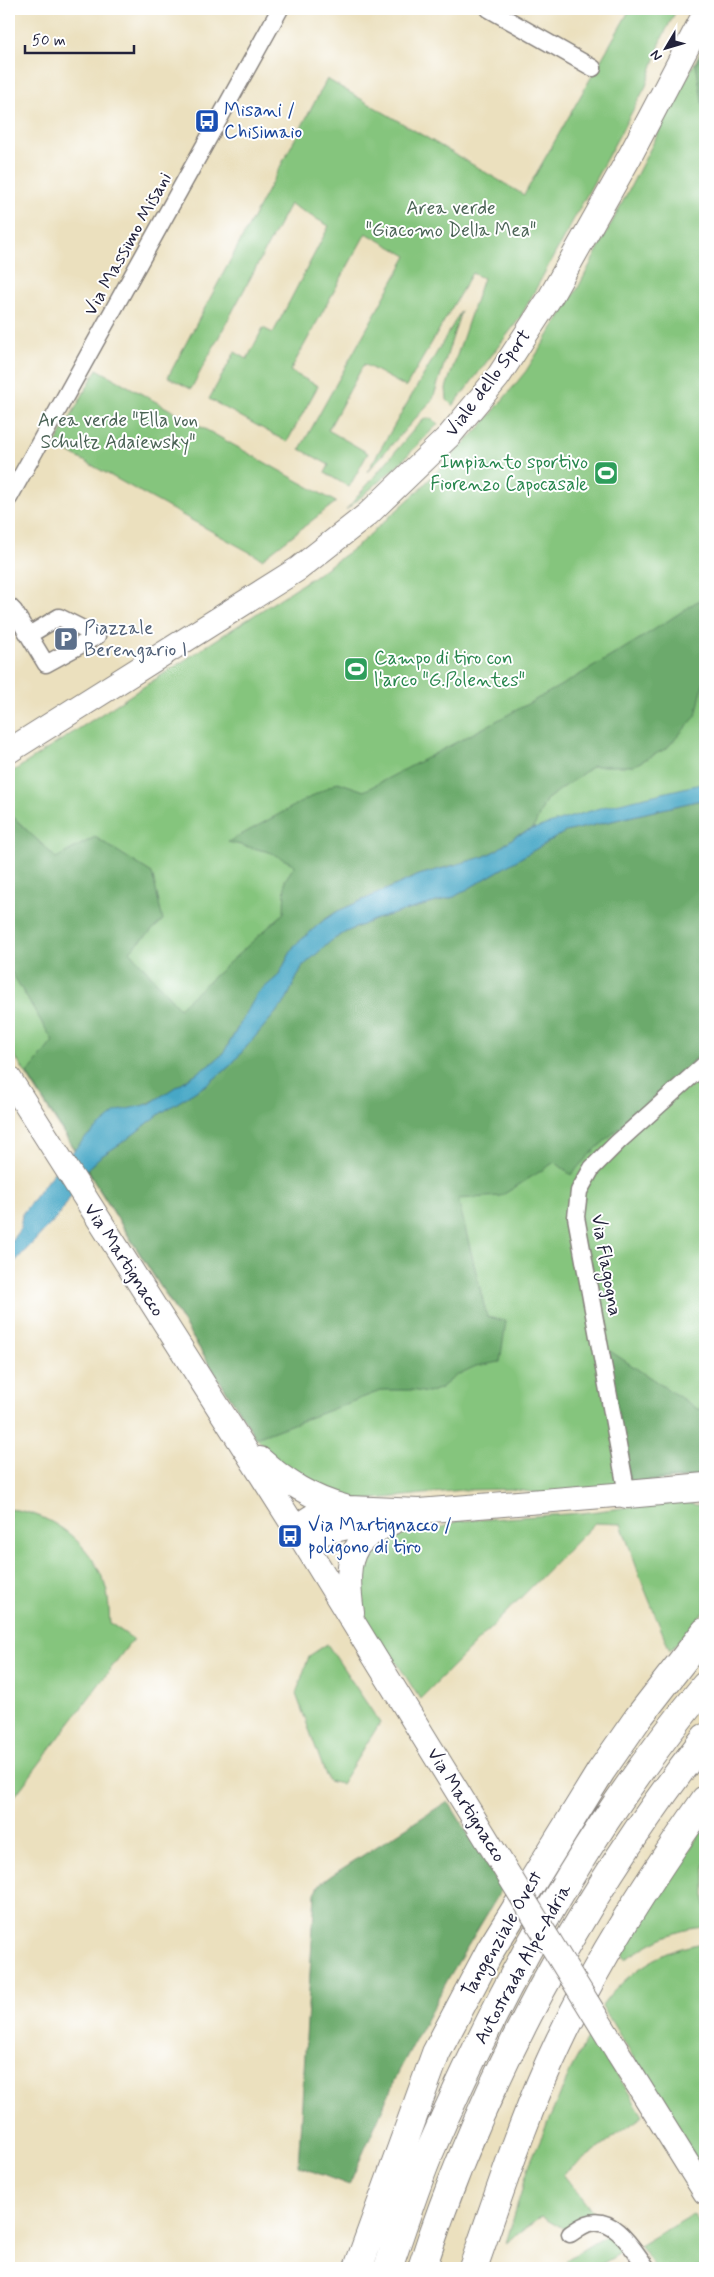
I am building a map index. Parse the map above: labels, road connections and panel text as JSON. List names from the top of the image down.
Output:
{
  "streets": {
    "highway": ["Tangenziale Ovest", "Autostrada Alpe-Adria"],
    "main road": ["Viale dello Sport", "Via Martignacco"],
    "street": ["Via Massimo Misani", "Via Flagogna"]
  },
  "crossings": [
    ["Via Martignacco", "Via Flagogna"]
  ],
  "parks": ["Area verde \"Giacomo Della Mea\"", "Area verde \"Ella von Schultz Adaiewsky\""],
  "places": {
    "bus stop": ["Misani / Chisimaio", "Via Martignacco / poligono di tiro"],
    "sports": ["Impianto sportivo Fiorenzo Capocasale", "Campo di tiro con l'arco \"G.Polentes\""],
    "parking": ["Piazzale Berengario I"]
  },
  "scale_bar": "50 m",
  "north": "bottom left"
}
